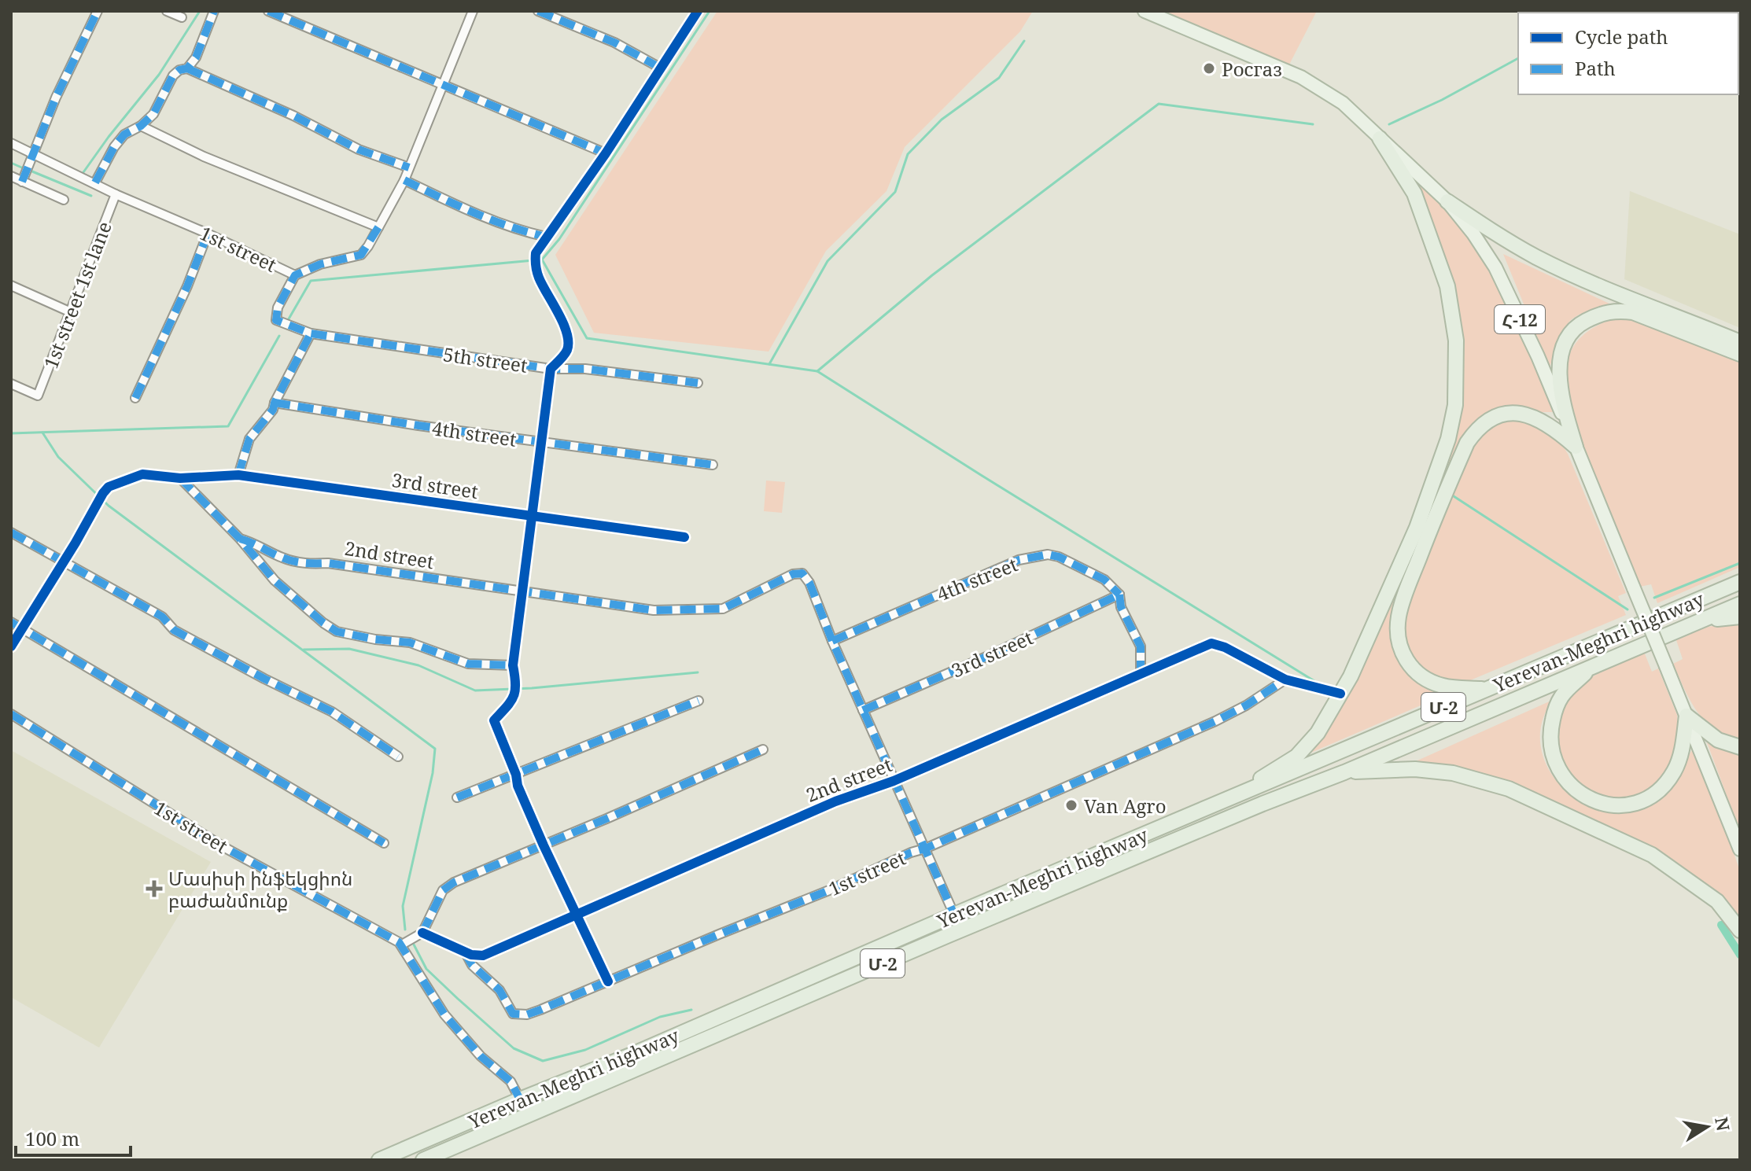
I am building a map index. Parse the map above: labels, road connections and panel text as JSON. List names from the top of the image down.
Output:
{
  "streets": {
    "highway": ["Yerevan-Meghri highway", "Մ-2"],
    "main road": ["Հ-12"],
    "street": [
      "1st street",
      "1st street 1st lane",
      "5th street",
      "4th street",
      "3rd street",
      "2nd street"
    ]
  },
  "crossings": [
    ["1st street", "1st street 1st lane"],
    ["1st street", "5th street"],
    ["1st street", "2nd street"],
    ["4th street", "3rd street"],
    ["4th street", "2nd street"],
    ["3rd street", "2nd street"]
  ],
  "places": {
    "other": ["Росгаз", "Van Agro"],
    "health": ["Մասիսի ինֆեկցիոն բաժանմունք"]
  },
  "legend": ["Cycle path", "Path"],
  "scale_bar": "100 m",
  "north": "right"
}
